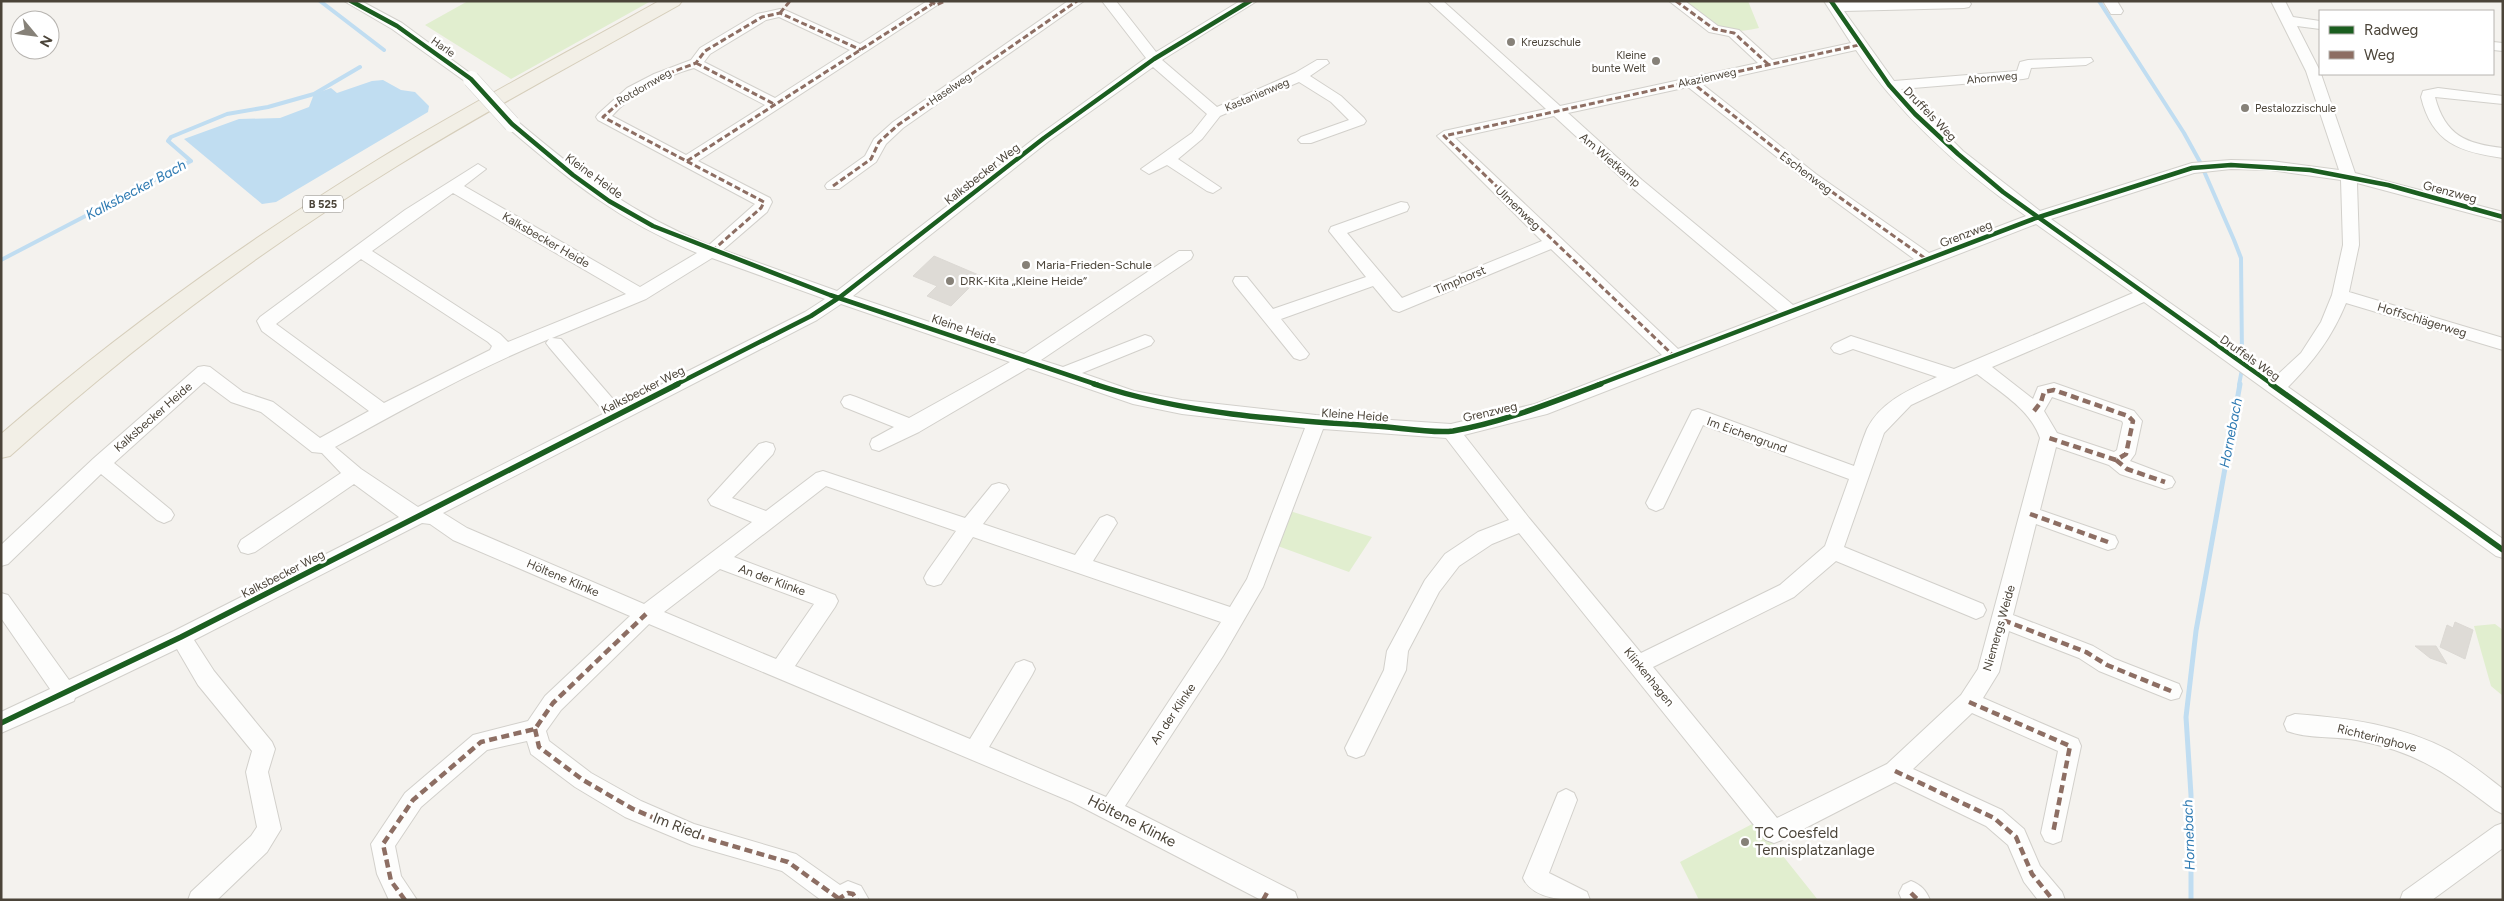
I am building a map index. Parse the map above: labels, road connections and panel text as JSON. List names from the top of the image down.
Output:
{
  "streets": {
    "main road": ["B 525"],
    "street": [
      "Harle",
      "Akazienweg",
      "Ahornweg",
      "Rotdornweg",
      "Haselweg",
      "Kastanienweg",
      "Druffels Weg",
      "Am Wietkamp",
      "Eschenweg",
      "Kalksbecker Weg",
      "Kleine Heide",
      "Grenzweg",
      "Ulmenweg",
      "Kalksbecker Heide",
      "Timphorst",
      "Hoffschlägerweg",
      "Im Eichengrund",
      "Höltene Klinke",
      "An der Klinke",
      "Niemergs Weide",
      "Klinkenhagen",
      "Richteringhove",
      "Im Ried"
    ]
  },
  "crossings": [
    ["Harle", "Kleine Heide"],
    ["Akazienweg", "Druffels Weg"],
    ["Akazienweg", "Am Wietkamp"],
    ["Akazienweg", "Eschenweg"],
    ["Akazienweg", "Ulmenweg"],
    ["Ahornweg", "Druffels Weg"],
    ["Rotdornweg", "Kleine Heide"],
    ["Rotdornweg", "Kalksbecker Heide"],
    ["Kastanienweg", "Kalksbecker Weg"],
    ["Druffels Weg", "Grenzweg"],
    ["Am Wietkamp", "Grenzweg"],
    ["Am Wietkamp", "Ulmenweg"],
    ["Eschenweg", "Grenzweg"],
    ["Kalksbecker Weg", "Kleine Heide"],
    ["Kalksbecker Weg", "Höltene Klinke"],
    ["Kleine Heide", "Grenzweg"],
    ["Kleine Heide", "Kalksbecker Heide"],
    ["Kleine Heide", "An der Klinke"],
    ["Kleine Heide", "Klinkenhagen"],
    ["Grenzweg", "Ulmenweg"],
    ["Grenzweg", "Klinkenhagen"],
    ["Ulmenweg", "Timphorst"],
    ["Höltene Klinke", "An der Klinke"],
    ["Niemergs Weide", "Klinkenhagen"]
  ],
  "water": ["Kalksbecker Bach", "Hornebach"],
  "places": [
    "Kreuzschule",
    "Kleine bunte Welt",
    "Pestalozzischule",
    "Maria-Frieden-Schule",
    "DRK-Kita „Kleine Heide“",
    "TC Coesfeld Tennisplatzanlage"
  ],
  "legend": ["Radweg", "Weg"],
  "north": "bottom right"
}
